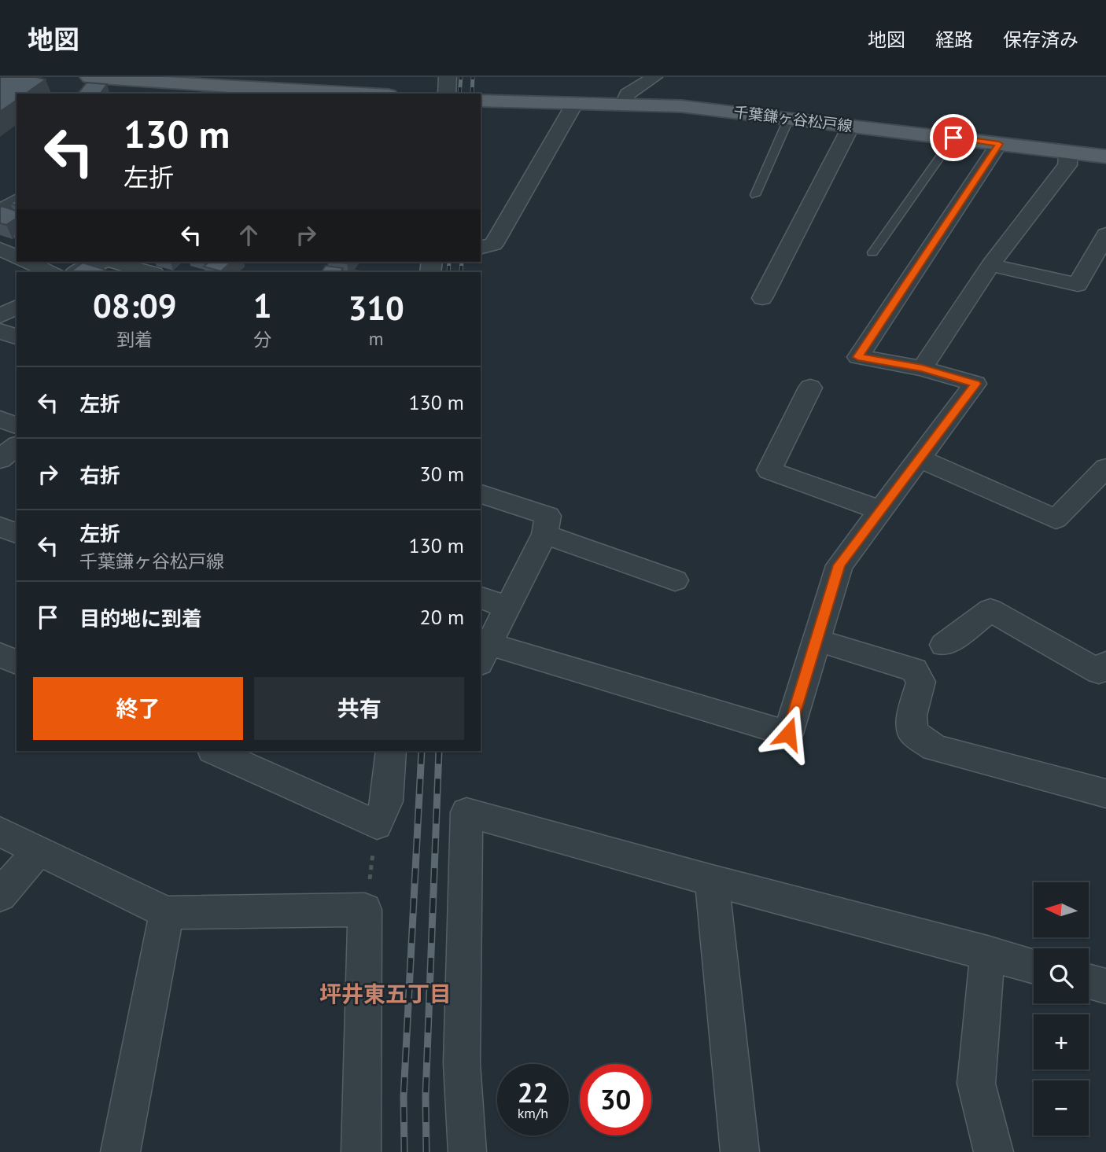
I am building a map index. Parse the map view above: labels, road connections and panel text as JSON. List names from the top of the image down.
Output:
{
  "streets": {
    "main road": ["千葉鎌ヶ谷松戸線"]
  },
  "districts": ["坪井東五丁目"],
  "north": "left",
  "page": {
    "header": "地図",
    "nav": ["地図", "経路", "保存済み"],
    "turn": ["130 m", "左折"],
    "eta": [
      "08:09",
      "到着",
      "1",
      "分",
      "310",
      "m"
    ],
    "list": [
      {
        "name": "左折",
        "value": "130 m"
      },
      {
        "name": "右折",
        "value": "30 m"
      },
      {
        "name": "左折",
        "note": "千葉鎌ヶ谷松戸線",
        "value": "130 m"
      },
      {
        "name": "目的地に到着",
        "value": "20 m"
      }
    ],
    "buttons": ["終了", "共有"],
    "map_buttons": ["+", "−"],
    "speed": "22 km/h",
    "limit": "30"
  }
}
